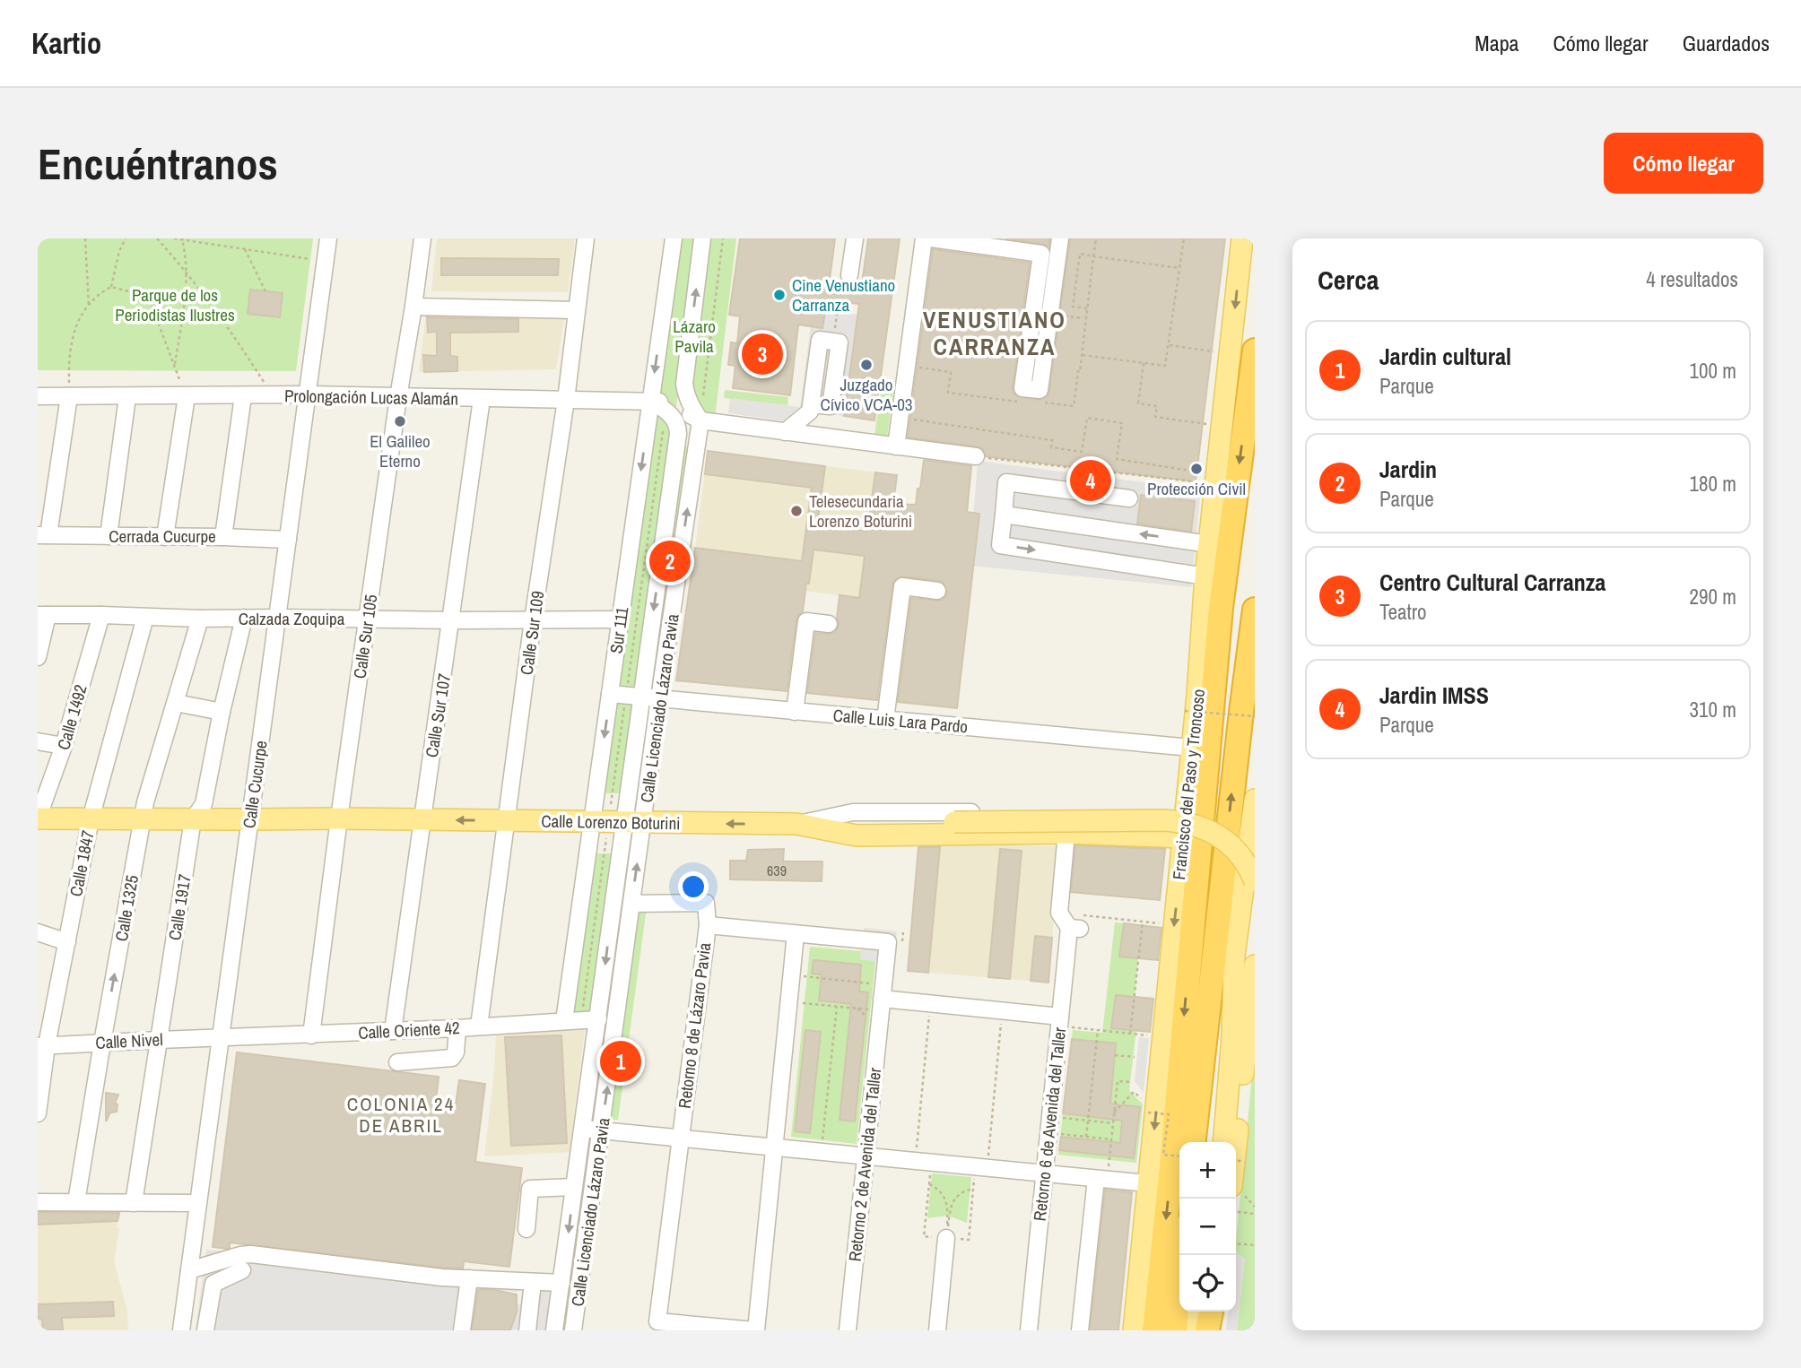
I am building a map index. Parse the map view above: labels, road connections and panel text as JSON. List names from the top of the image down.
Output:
{
  "streets": {
    "highway": ["Francisco del Paso y Troncoso"],
    "main road": ["Calle Lorenzo Boturini"],
    "street": [
      "Prolongación Lucas Alamán",
      "Cerrada Cucurpe",
      "Calzada Zoquipa",
      "Sur 111",
      "Calle Sur 109",
      "Calle Sur 105",
      "Calle Licenciado Lázaro Pavia",
      "Calle Sur 107",
      "Calle 1492",
      "Calle Luis Lara Pardo",
      "Calle Cucurpe",
      "Calle 1847",
      "Calle 1917",
      "Calle 1325",
      "Retorno 8 de Lázaro Pavia",
      "Calle Oriente 42",
      "Calle Nivel",
      "Retorno 6 de Avenida del Taller",
      "Retorno 2 de Avenida del Taller"
    ]
  },
  "crossings": [
    ["Prolongación Lucas Alamán", "Sur 111"],
    ["Prolongación Lucas Alamán", "Calle Sur 109"],
    ["Prolongación Lucas Alamán", "Calle Sur 105"],
    ["Prolongación Lucas Alamán", "Calle Licenciado Lázaro Pavia"],
    ["Prolongación Lucas Alamán", "Calle Sur 107"],
    ["Prolongación Lucas Alamán", "Calle Cucurpe"],
    ["Cerrada Cucurpe", "Calle Cucurpe"],
    ["Calzada Zoquipa", "Sur 111"],
    ["Calzada Zoquipa", "Calle Sur 109"],
    ["Calzada Zoquipa", "Calle Sur 105"],
    ["Calzada Zoquipa", "Calle Sur 107"],
    ["Calzada Zoquipa", "Calle 1492"],
    ["Calzada Zoquipa", "Calle Cucurpe"],
    ["Calzada Zoquipa", "Calle 1847"],
    ["Calzada Zoquipa", "Calle 1917"],
    ["Calzada Zoquipa", "Calle 1325"],
    ["Sur 111", "Calle Licenciado Lázaro Pavia"],
    ["Sur 111", "Calle Luis Lara Pardo"],
    ["Sur 111", "Calle Lorenzo Boturini"],
    ["Sur 111", "Calle Oriente 42"],
    ["Calle Sur 109", "Calle Lorenzo Boturini"],
    ["Calle Sur 109", "Calle Oriente 42"],
    ["Calle Sur 105", "Calle Lorenzo Boturini"],
    ["Calle Sur 105", "Calle Oriente 42"],
    ["Calle Licenciado Lázaro Pavia", "Calle Luis Lara Pardo"],
    ["Calle Licenciado Lázaro Pavia", "Calle Lorenzo Boturini"],
    ["Calle Licenciado Lázaro Pavia", "Calle Oriente 42"],
    ["Calle Sur 107", "Calle Lorenzo Boturini"],
    ["Calle Sur 107", "Calle Oriente 42"],
    ["Calle 1492", "Calle Lorenzo Boturini"],
    ["Calle Luis Lara Pardo", "Francisco del Paso y Troncoso"],
    ["Calle Cucurpe", "Calle Lorenzo Boturini"],
    ["Calle Cucurpe", "Calle Oriente 42"],
    ["Calle Cucurpe", "Calle Nivel"],
    ["Francisco del Paso y Troncoso", "Calle Lorenzo Boturini"],
    ["Calle Lorenzo Boturini", "Calle 1847"],
    ["Calle Lorenzo Boturini", "Calle 1917"],
    ["Calle Lorenzo Boturini", "Calle 1325"],
    ["Calle 1847", "Calle Nivel"],
    ["Calle 1917", "Calle Nivel"],
    ["Calle 1325", "Calle Nivel"],
    ["Retorno 8 de Lázaro Pavia", "Retorno 2 de Avenida del Taller"],
    ["Calle Oriente 42", "Calle Nivel"]
  ],
  "one_way": ["Calle 1325"],
  "districts": ["VENUSTIANO CARRANZA", "COLONIA 24 DE ABRIL"],
  "parks": ["Parque de los Periodistas Ilustres", "Lázaro Pavila"],
  "places": [
    "Cine Venustiano Carranza",
    "Juzgado Cívico VCA-03",
    "El Galileo Eterno",
    "Protección Civil",
    "Telesecundaria Lorenzo Boturini"
  ],
  "house_numbers": ["639"],
  "page": {
    "header": "Kartio",
    "nav": ["Mapa", "Cómo llegar", "Guardados"],
    "buttons": "Cómo llegar",
    "title": "Encuéntranos",
    "heading": ["Cerca", "4 resultados"],
    "list": [
      {
        "mark": "1",
        "name": "Jardin cultural",
        "note": "Parque",
        "value": "100 m"
      },
      {
        "mark": "2",
        "name": "Jardin",
        "note": "Parque",
        "value": "180 m"
      },
      {
        "mark": "3",
        "name": "Centro Cultural Carranza",
        "note": "Teatro",
        "value": "290 m"
      },
      {
        "mark": "4",
        "name": "Jardin IMSS",
        "note": "Parque",
        "value": "310 m"
      }
    ],
    "pins": [
      "3",
      "4",
      "2",
      "1"
    ],
    "map_buttons": ["+", "−"]
  }
}
